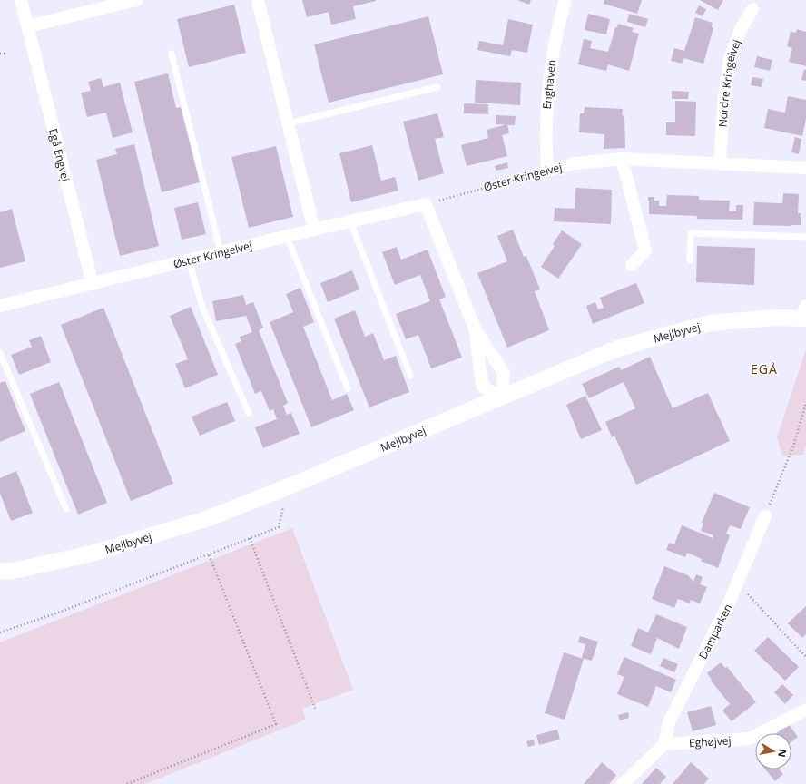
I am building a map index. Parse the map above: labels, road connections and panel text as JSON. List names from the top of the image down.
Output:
{
  "streets": {
    "street": [
      "Enghaven",
      "Nordre Kringelvej",
      "Egå Engvej",
      "Øster Kringelvej",
      "Mejlbyvej",
      "Damparken",
      "Eghøjvej"
    ]
  },
  "crossings": [
    ["Enghaven", "Øster Kringelvej"],
    ["Nordre Kringelvej", "Øster Kringelvej"],
    ["Egå Engvej", "Øster Kringelvej"],
    ["Damparken", "Eghøjvej"]
  ],
  "districts": ["EGÅ"],
  "north": "right"
}
